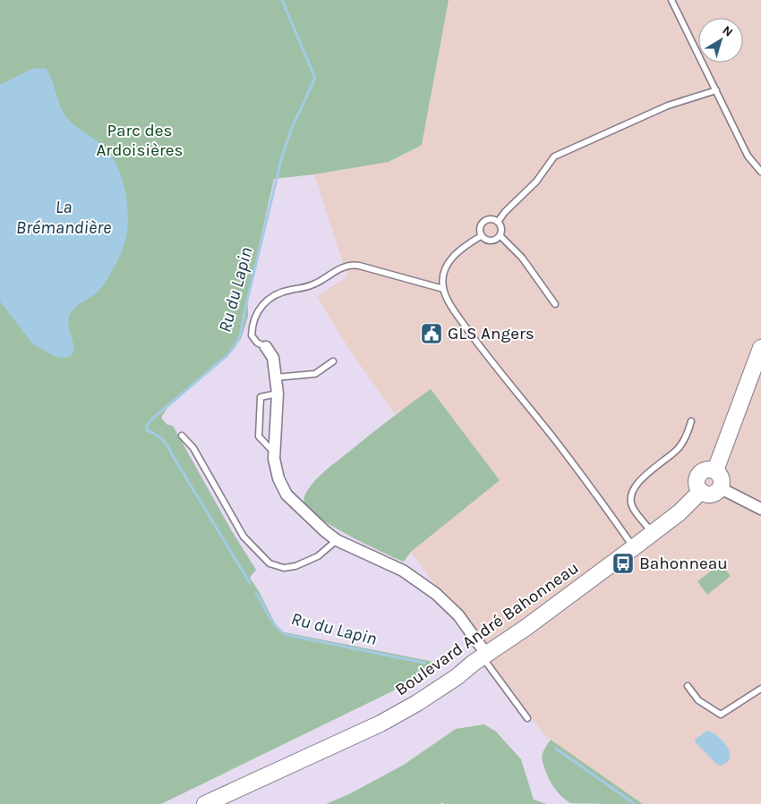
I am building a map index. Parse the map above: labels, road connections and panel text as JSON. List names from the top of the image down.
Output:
{
  "streets": {
    "street": ["Boulevard André Bahonneau"]
  },
  "water": ["La Brémandière", "Ru du Lapin"],
  "parks": ["Parc des Ardoisières"],
  "places": {
    "public building": ["GLS Angers"],
    "bus stop": ["Bahonneau"]
  },
  "north": "top right"
}
